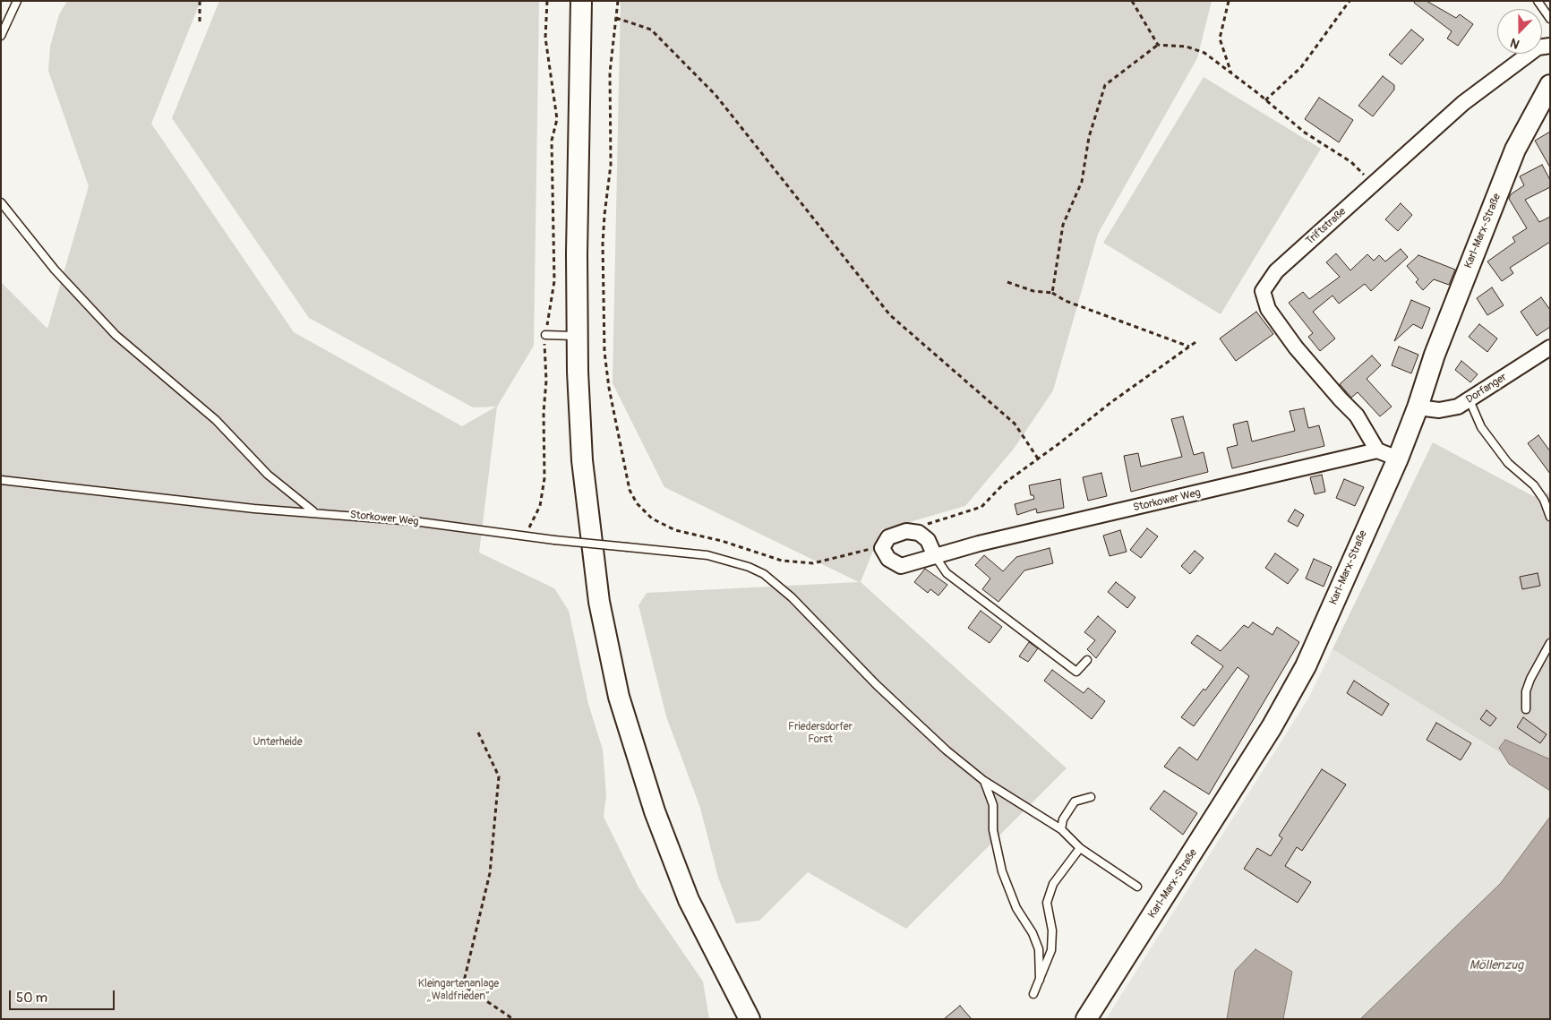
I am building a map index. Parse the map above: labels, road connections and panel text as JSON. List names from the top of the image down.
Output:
{
  "streets": {
    "main road": ["Karl-Marx-Straße"],
    "street": ["Triftstraße", "Dorfanger", "Storkower Weg"]
  },
  "crossings": [
    ["Triftstraße", "Storkower Weg"],
    ["Karl-Marx-Straße", "Dorfanger"]
  ],
  "water": ["Möllenzug"],
  "parks": ["Friedersdorfer Forst", "Unterheide", "Kleingartenanlage „Waldfrieden“"],
  "scale_bar": "50 m",
  "north": "bottom"
}
